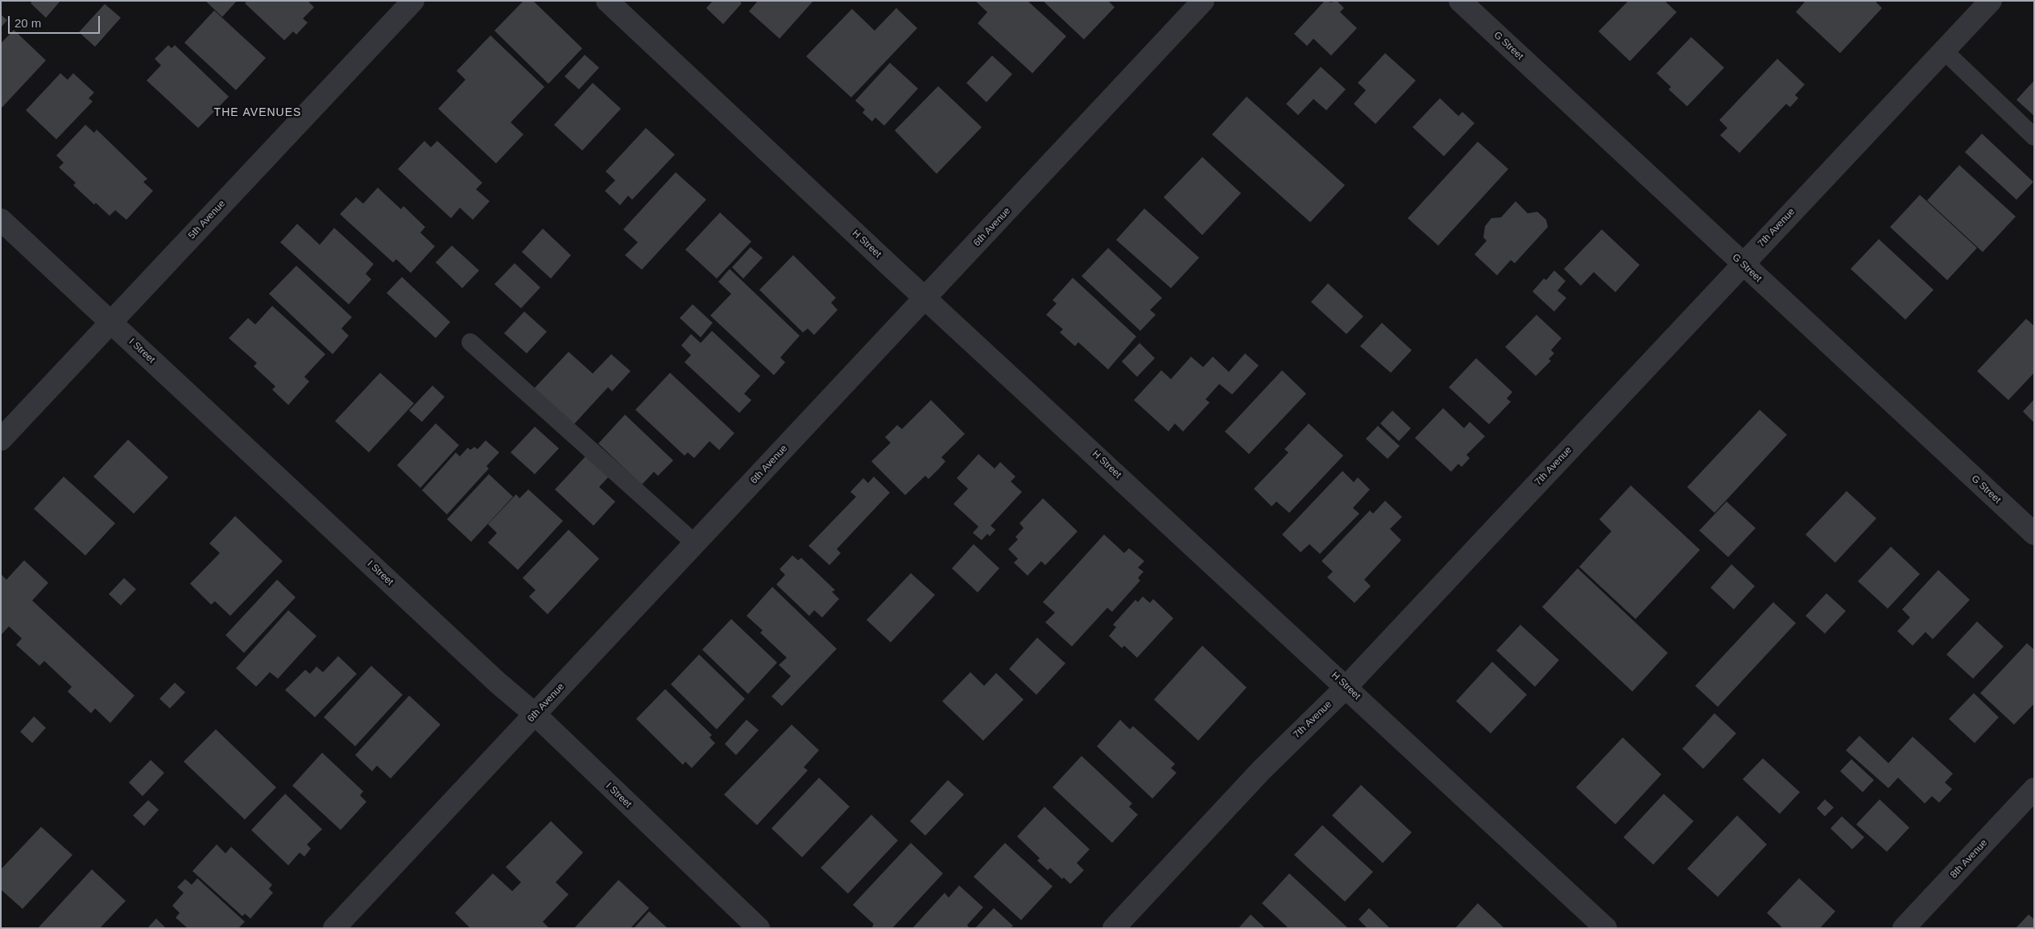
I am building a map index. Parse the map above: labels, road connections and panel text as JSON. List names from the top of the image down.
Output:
{
  "streets": {
    "street": [
      "G Street",
      "5th Avenue",
      "6th Avenue",
      "7th Avenue",
      "H Street",
      "I Street",
      "8th Avenue"
    ]
  },
  "crossings": [
    ["G Street", "7th Avenue"],
    ["5th Avenue", "I Street"],
    ["6th Avenue", "H Street"],
    ["6th Avenue", "I Street"],
    ["7th Avenue", "H Street"]
  ],
  "districts": ["THE AVENUES"],
  "scale_bar": "20 m"
}
